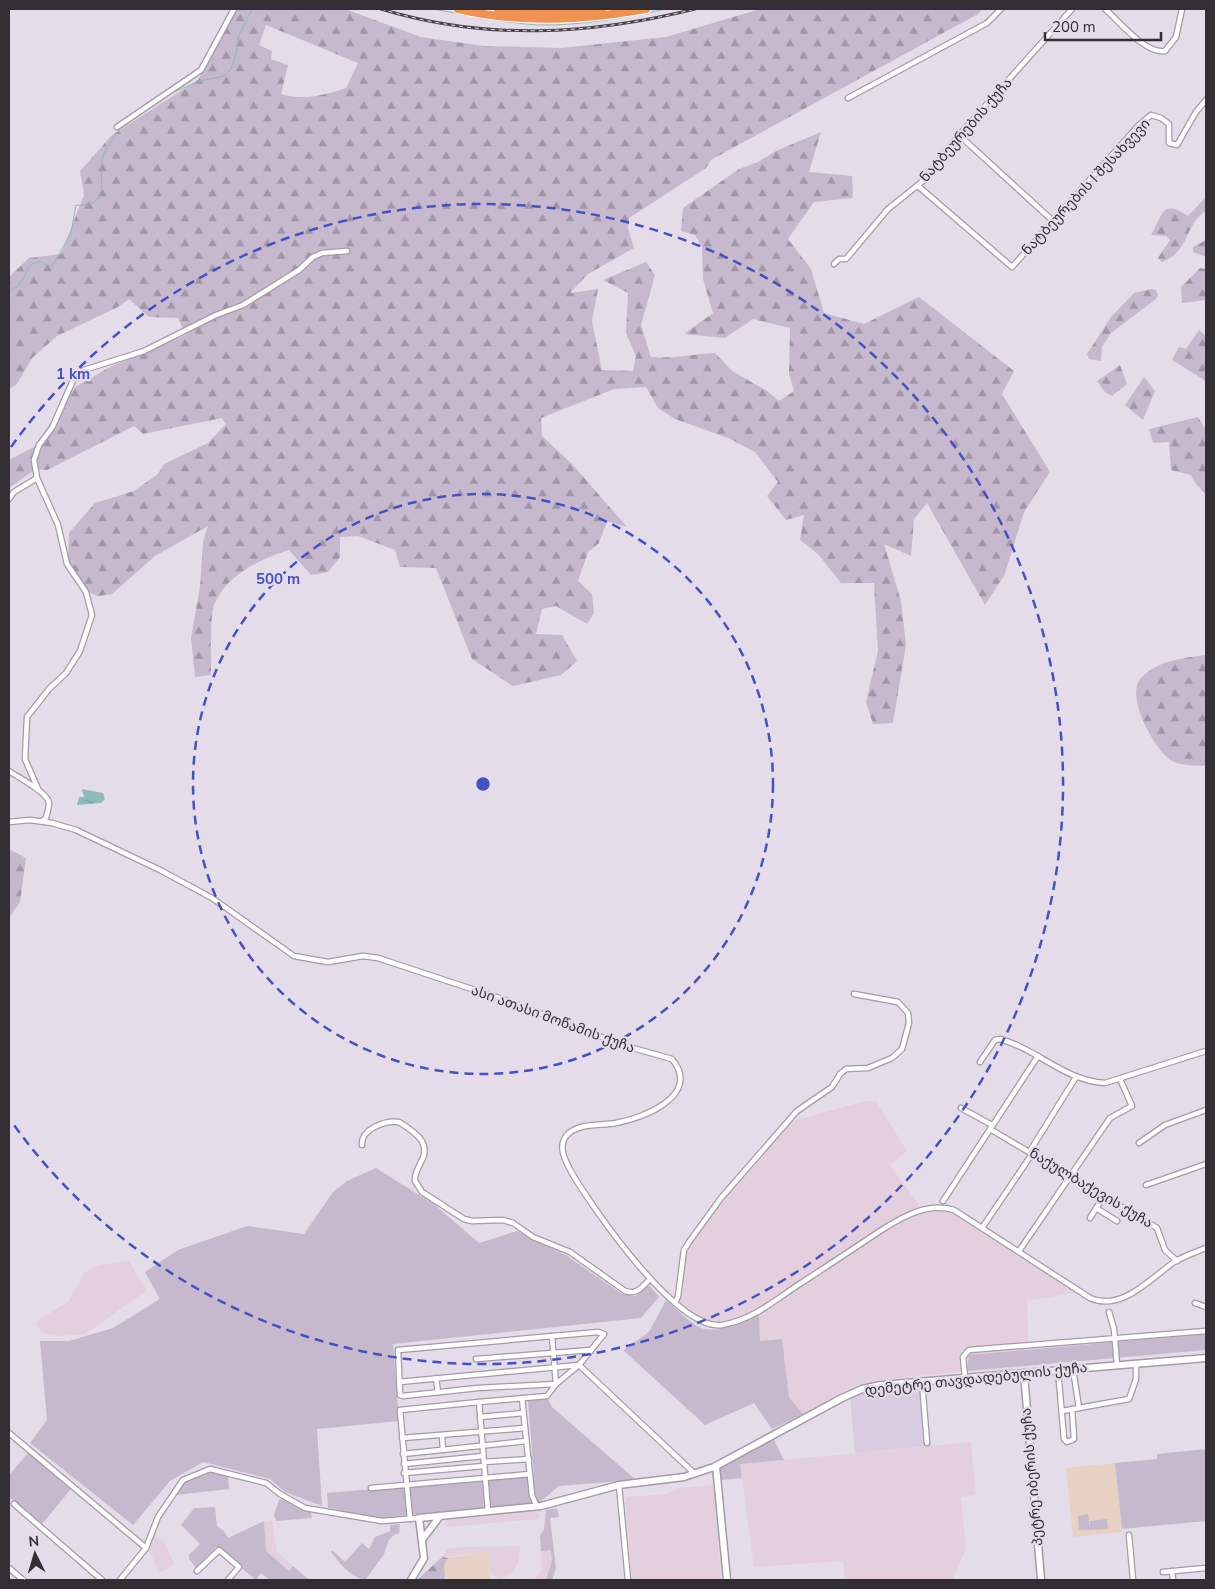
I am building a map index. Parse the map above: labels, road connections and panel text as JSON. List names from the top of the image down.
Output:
{
  "streets": {
    "main road": ["დემეტრე თავდადებულის ქუჩა", "პეტრე იბერის ქუჩა"],
    "street": [
      "ნატბეურების ქუჩა",
      "ნატბეურების I შესახვევი",
      "ასი ათასი მოწამის ქუჩა",
      "ნაქულბაქევის ქუჩა"
    ]
  },
  "crossings": [
    ["ნატბეურების ქუჩა", "ნატბეურების I შესახვევი"],
    ["ასი ათასი მოწამის ქუჩა", "ნაქულბაქევის ქუჩა"],
    ["დემეტრე თავდადებულის ქუჩა", "პეტრე იბერის ქუჩა"]
  ],
  "scale_bar": "200 m",
  "north": "top",
  "rings": ["1 km", "500 m"]
}
